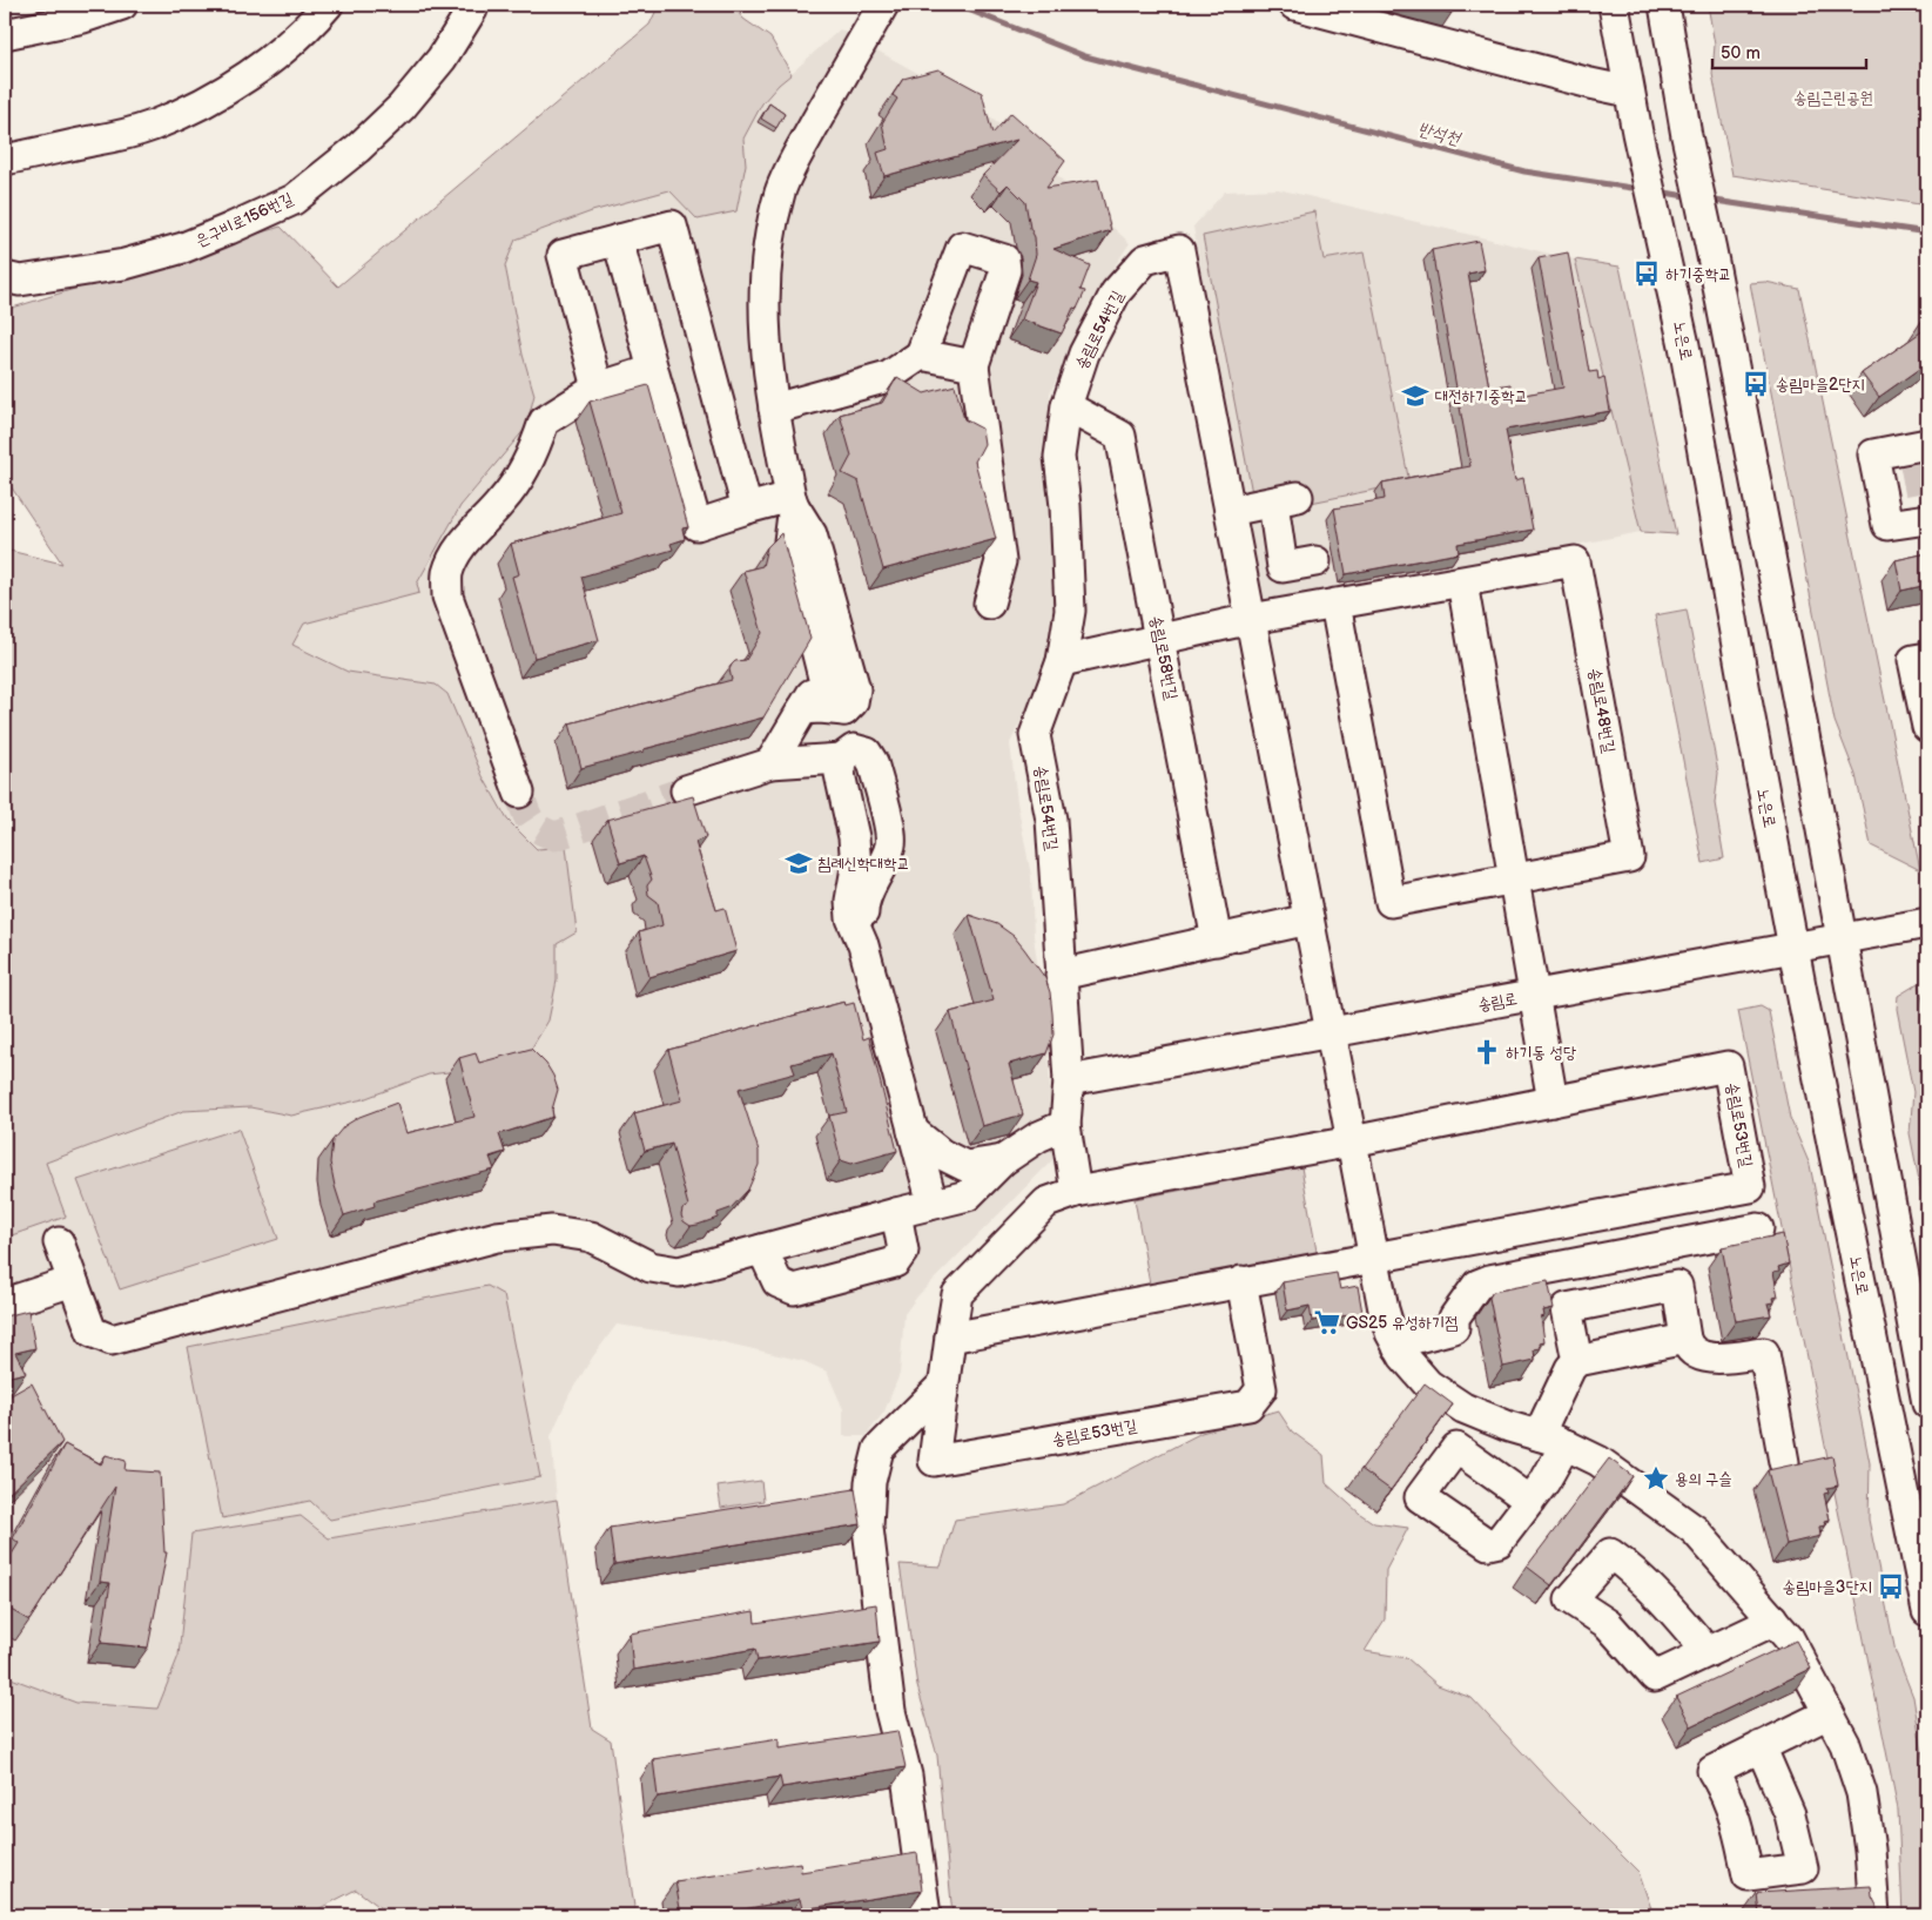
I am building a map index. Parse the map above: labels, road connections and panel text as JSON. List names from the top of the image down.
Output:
{
  "streets": {
    "street": [
      "은구비로156번길",
      "송림로54번길",
      "노은로",
      "송림로58번길",
      "송림로48번길",
      "송림로",
      "송림로53번길"
    ]
  },
  "crossings": [
    ["송림로54번길", "송림로58번길"],
    ["송림로54번길", "송림로48번길"],
    ["송림로54번길", "송림로"],
    ["노은로", "송림로"],
    ["송림로58번길", "송림로48번길"]
  ],
  "water": ["반석천"],
  "parks": ["송림근린공원"],
  "places": {
    "bus stop": ["하기중학교", "송림마을2단지", "송림마을3단지"],
    "school or university": ["대전하기중학교", "침례신학대학교"],
    "church": ["하기동 성당"],
    "supermarket": ["GS25 유성하기점"],
    "place": ["용의 구슬"]
  },
  "scale_bar": "50 m"
}
